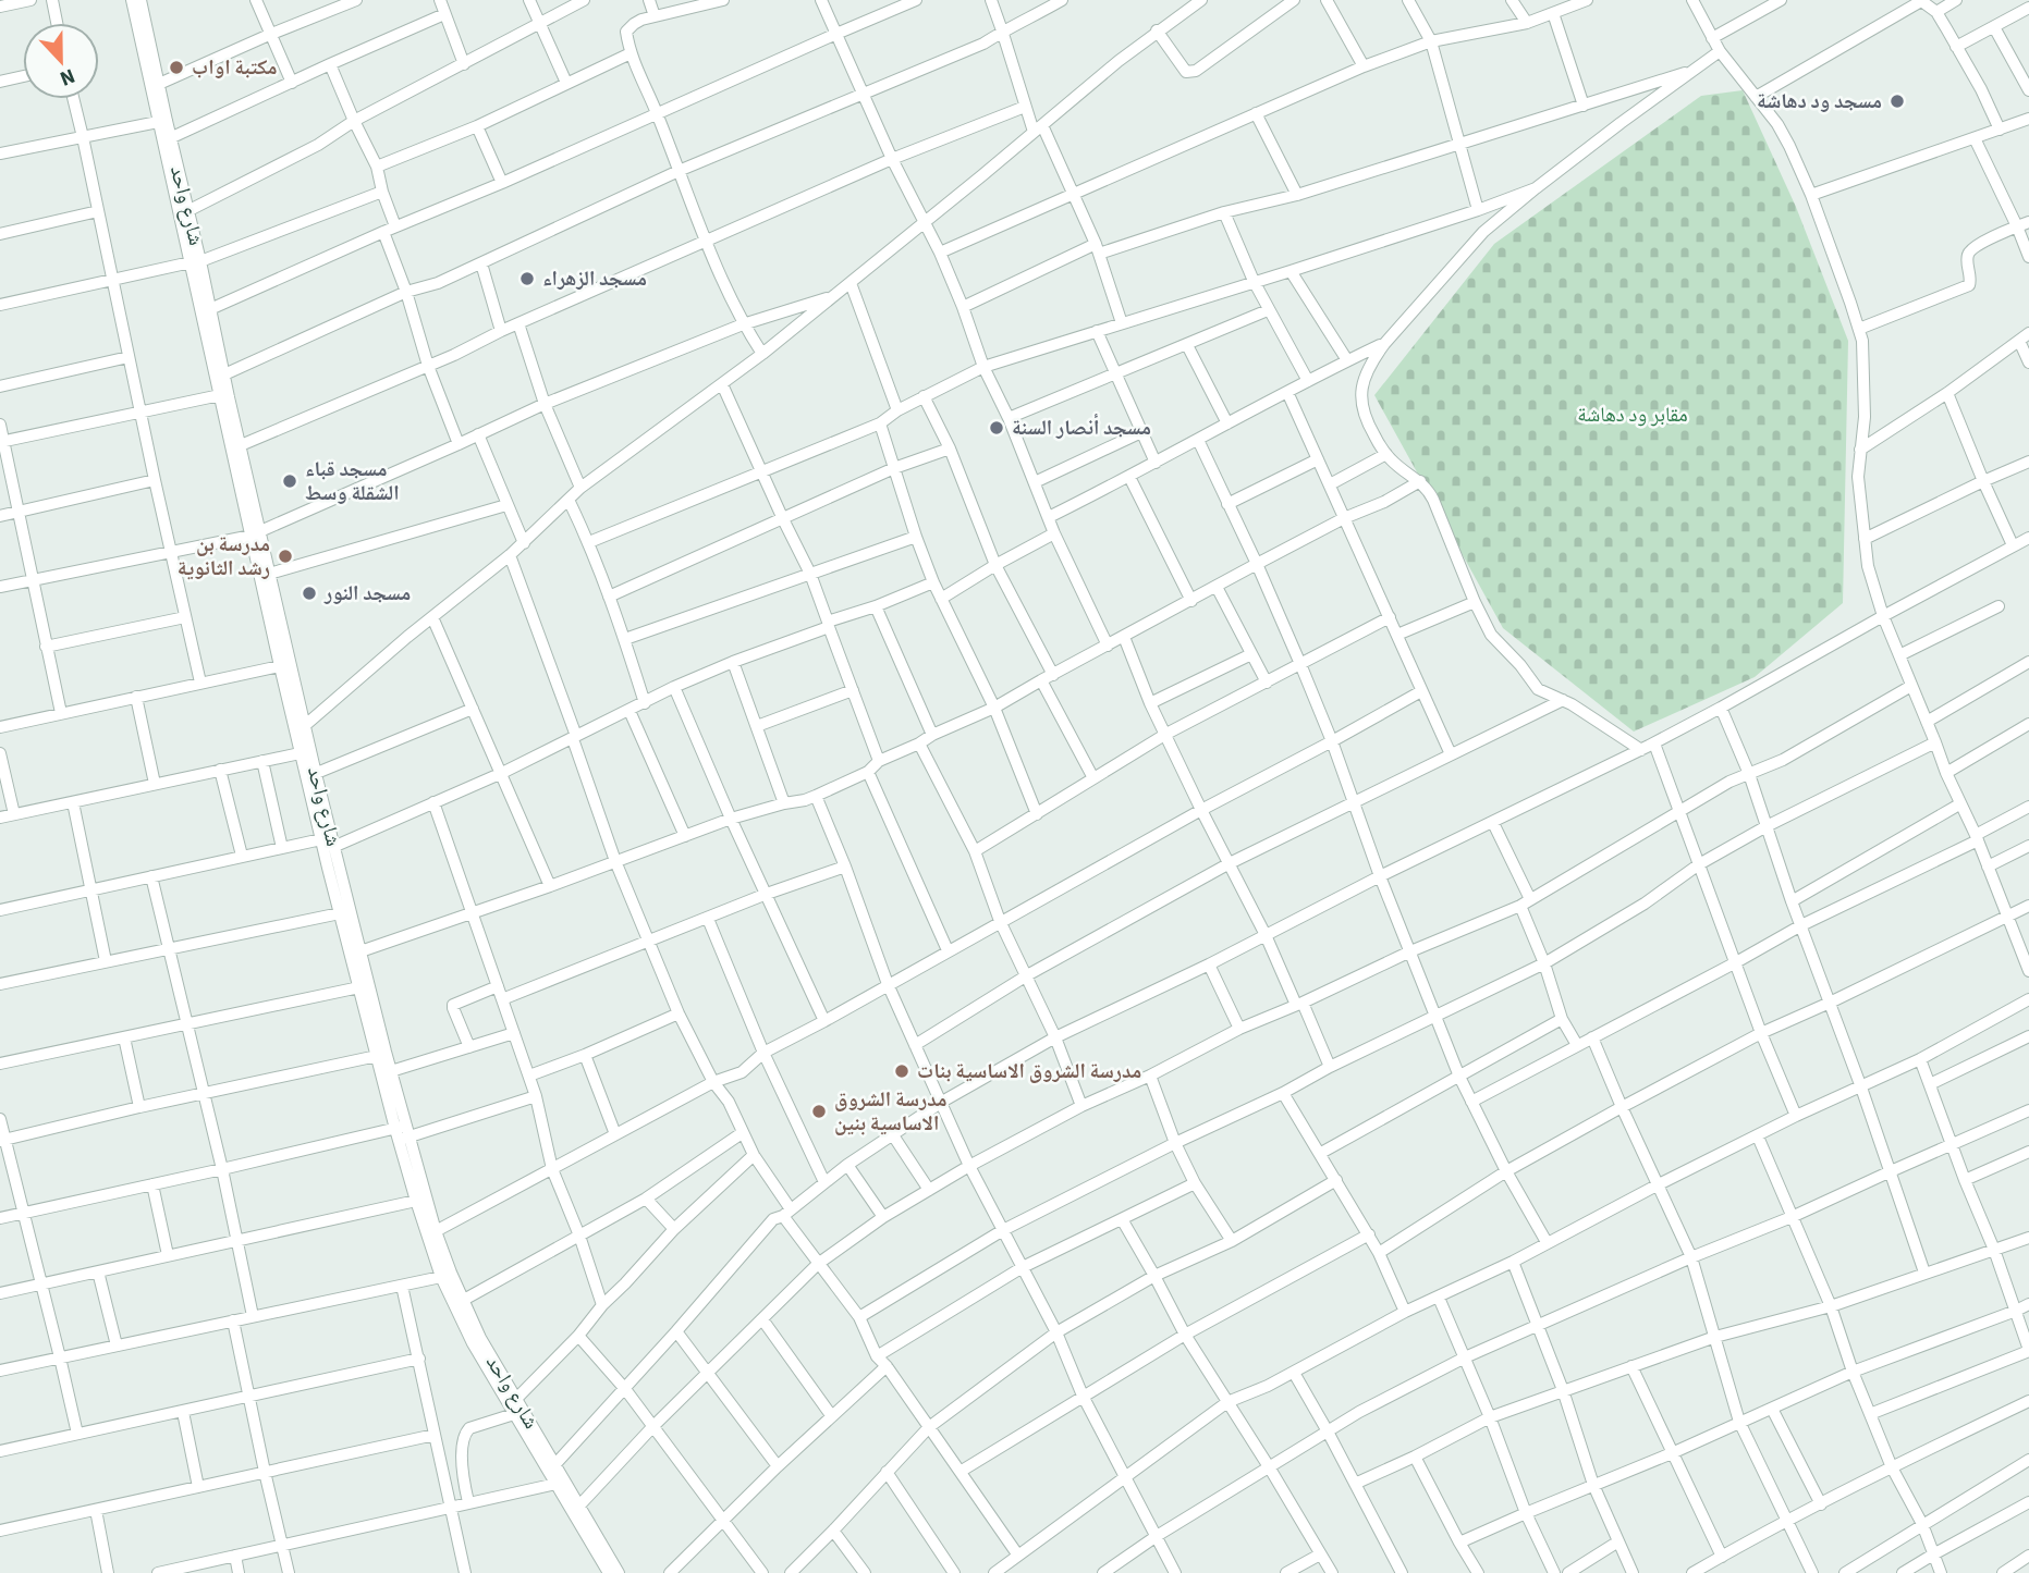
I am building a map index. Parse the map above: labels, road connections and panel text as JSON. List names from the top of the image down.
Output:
{
  "streets": {
    "street": ["شارع واحد"]
  },
  "parks": ["مقابر ود دهاشة"],
  "places": [
    "مكتبة اواب",
    "مسجد ود دهاشة",
    "مسجد الزهراء",
    "مسجد أنصار السنة",
    "مسجد قباء الشقلة وسط",
    "مدرسة بن رشد الثانوية",
    "مسجد النور",
    "مدرسة الشروق الاساسية بنات",
    "مدرسة الشروق الاساسية بنين"
  ],
  "north": "bottom"
}
